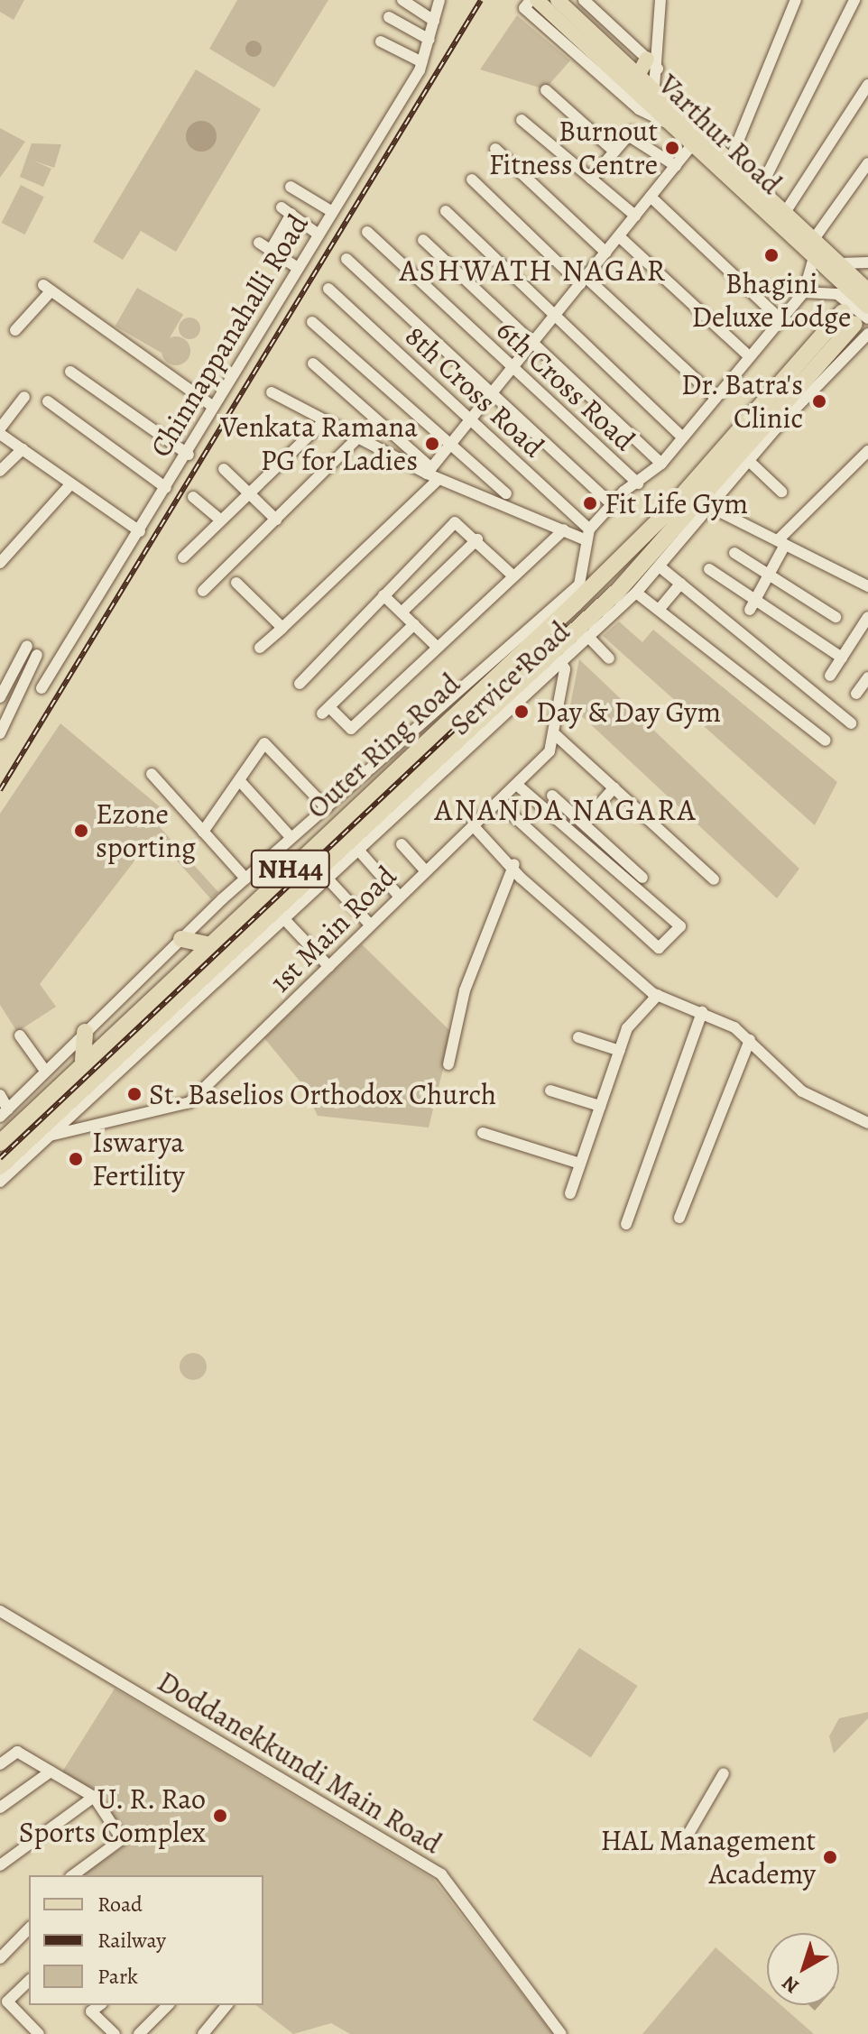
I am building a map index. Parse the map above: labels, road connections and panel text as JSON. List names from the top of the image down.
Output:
{
  "streets": {
    "highway": ["Outer Ring Road", "NH44"],
    "main road": ["Varthur Road"],
    "street": [
      "Chinnappanahalli Road",
      "6th Cross Road",
      "8th Cross Road",
      "Service Road",
      "1st Main Road",
      "Doddanekkundi Main Road"
    ]
  },
  "crossings": [
    ["Service Road", "Outer Ring Road"],
    ["Service Road", "NH44"],
    ["Service Road", "1st Main Road"],
    ["Outer Ring Road", "NH44"]
  ],
  "districts": ["ASHWATH NAGAR", "ANANDA NAGARA"],
  "places": [
    "Burnout Fitness Centre",
    "Bhagini Deluxe Lodge",
    "Dr. Batra's Clinic",
    "Venkata Ramana PG for Ladies",
    "Fit Life Gym",
    "Day & Day Gym",
    "Ezone sporting",
    "St. Baselios Orthodox Church",
    "Iswarya Fertility",
    "U. R. Rao Sports Complex",
    "HAL Management Academy"
  ],
  "legend": ["Road", "Railway", "Park"],
  "north": "bottom left"
}
